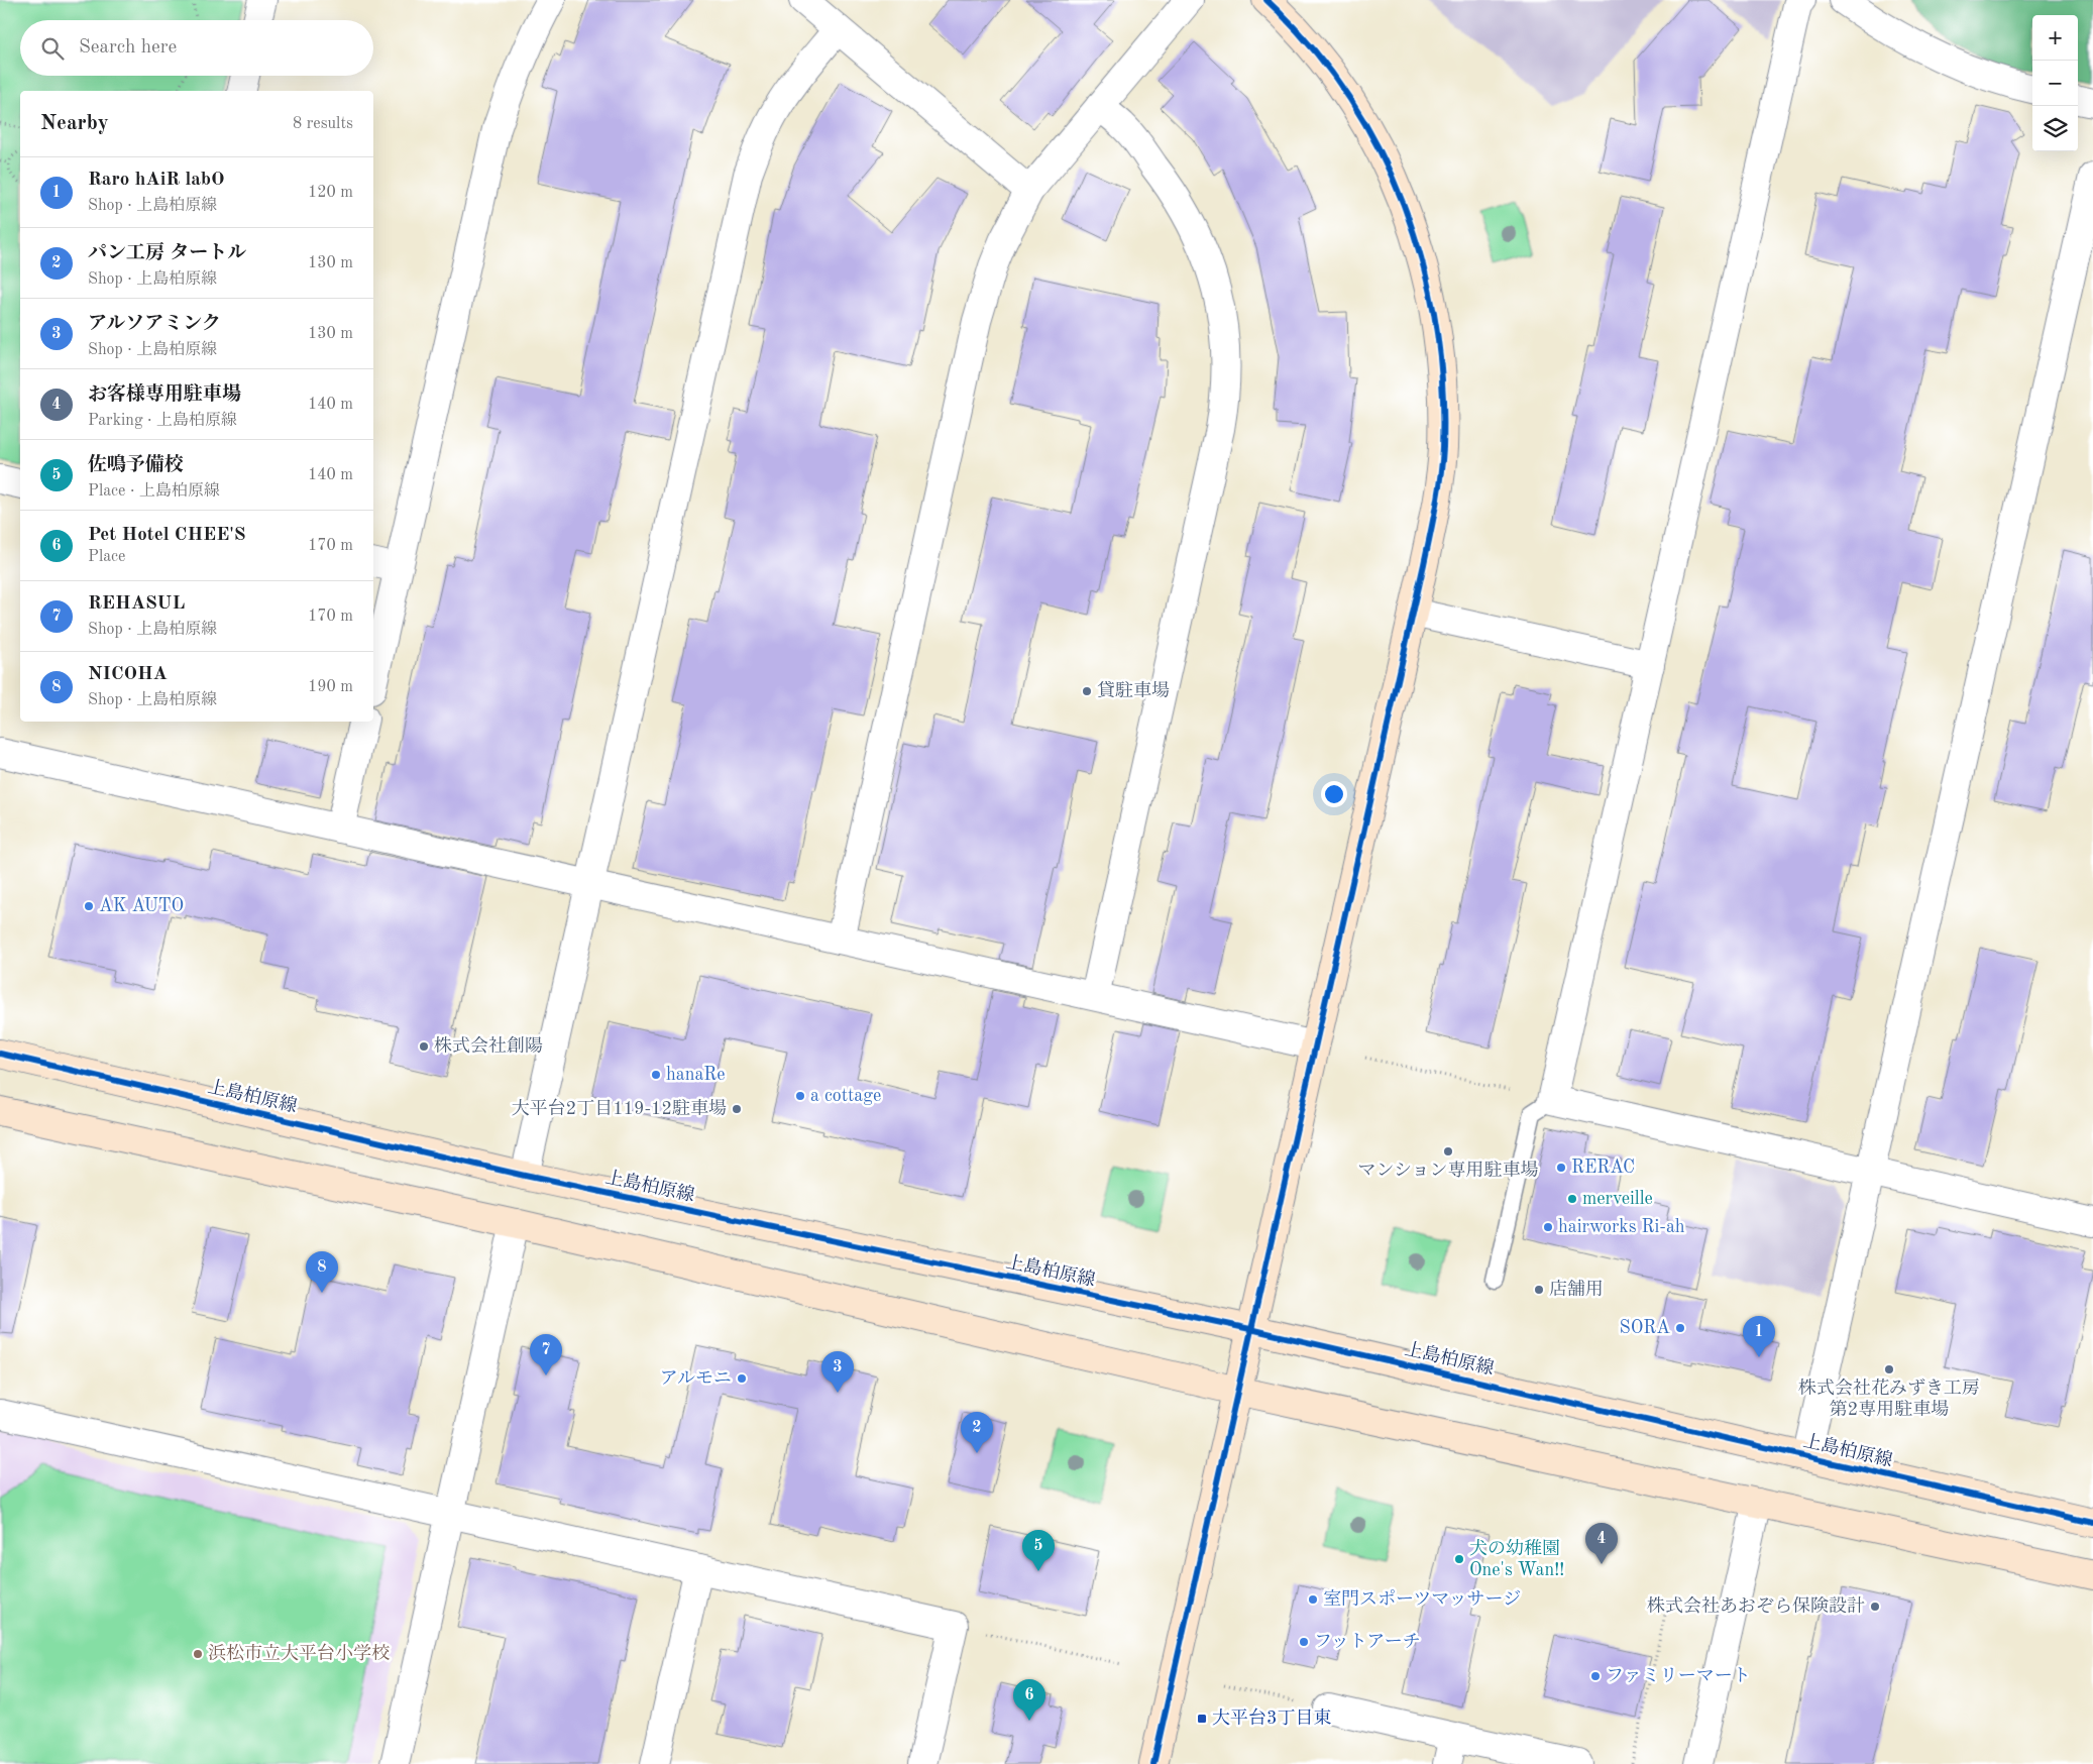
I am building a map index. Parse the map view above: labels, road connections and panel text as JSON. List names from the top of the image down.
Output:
{
  "streets": {
    "street": ["上島柏原線"]
  },
  "places": {
    "other": [
      "貸駐車場",
      "AK AUTO",
      "株式会社創陽",
      "hanaRe",
      "a cottage",
      "大平台2丁目119-12駐車場",
      "マンション専用駐車場",
      "RERAC",
      "merveille",
      "hairworks Ri-ah",
      "店舗用",
      "SORA",
      "株式会社花みずき工房 第2専用駐車場",
      "アルモニ",
      "犬の幼稚園 One's Wan!!",
      "室門スポーツマッサージ",
      "株式会社あおぞら保険設計",
      "フットアーチ",
      "浜松市立大平台小学校",
      "ファミリーマート"
    ],
    "transit": ["大平台3丁目東"]
  },
  "page": {
    "map_buttons": ["+", "−"],
    "search": "Search here",
    "heading": ["Nearby", "8 results"],
    "list": [
      {
        "mark": "1",
        "name": "Raro hAiR labO",
        "note": "Shop · 上島柏原線",
        "value": "120 m"
      },
      {
        "mark": "2",
        "name": "パン工房 タートル",
        "note": "Shop · 上島柏原線",
        "value": "130 m"
      },
      {
        "mark": "3",
        "name": "アルソアミンク",
        "note": "Shop · 上島柏原線",
        "value": "130 m"
      },
      {
        "mark": "4",
        "name": "お客様専用駐車場",
        "note": "Parking · 上島柏原線",
        "value": "140 m"
      },
      {
        "mark": "5",
        "name": "佐鳴予備校",
        "note": "Place · 上島柏原線",
        "value": "140 m"
      },
      {
        "mark": "6",
        "name": "Pet Hotel CHEE'S",
        "note": "Place",
        "value": "170 m"
      },
      {
        "mark": "7",
        "name": "REHASUL",
        "note": "Shop · 上島柏原線",
        "value": "170 m"
      },
      {
        "mark": "8",
        "name": "NICOHA",
        "note": "Shop · 上島柏原線",
        "value": "190 m"
      }
    ],
    "pins": [
      "8",
      "1",
      "7",
      "3",
      "2",
      "4",
      "5",
      "6"
    ]
  }
}
